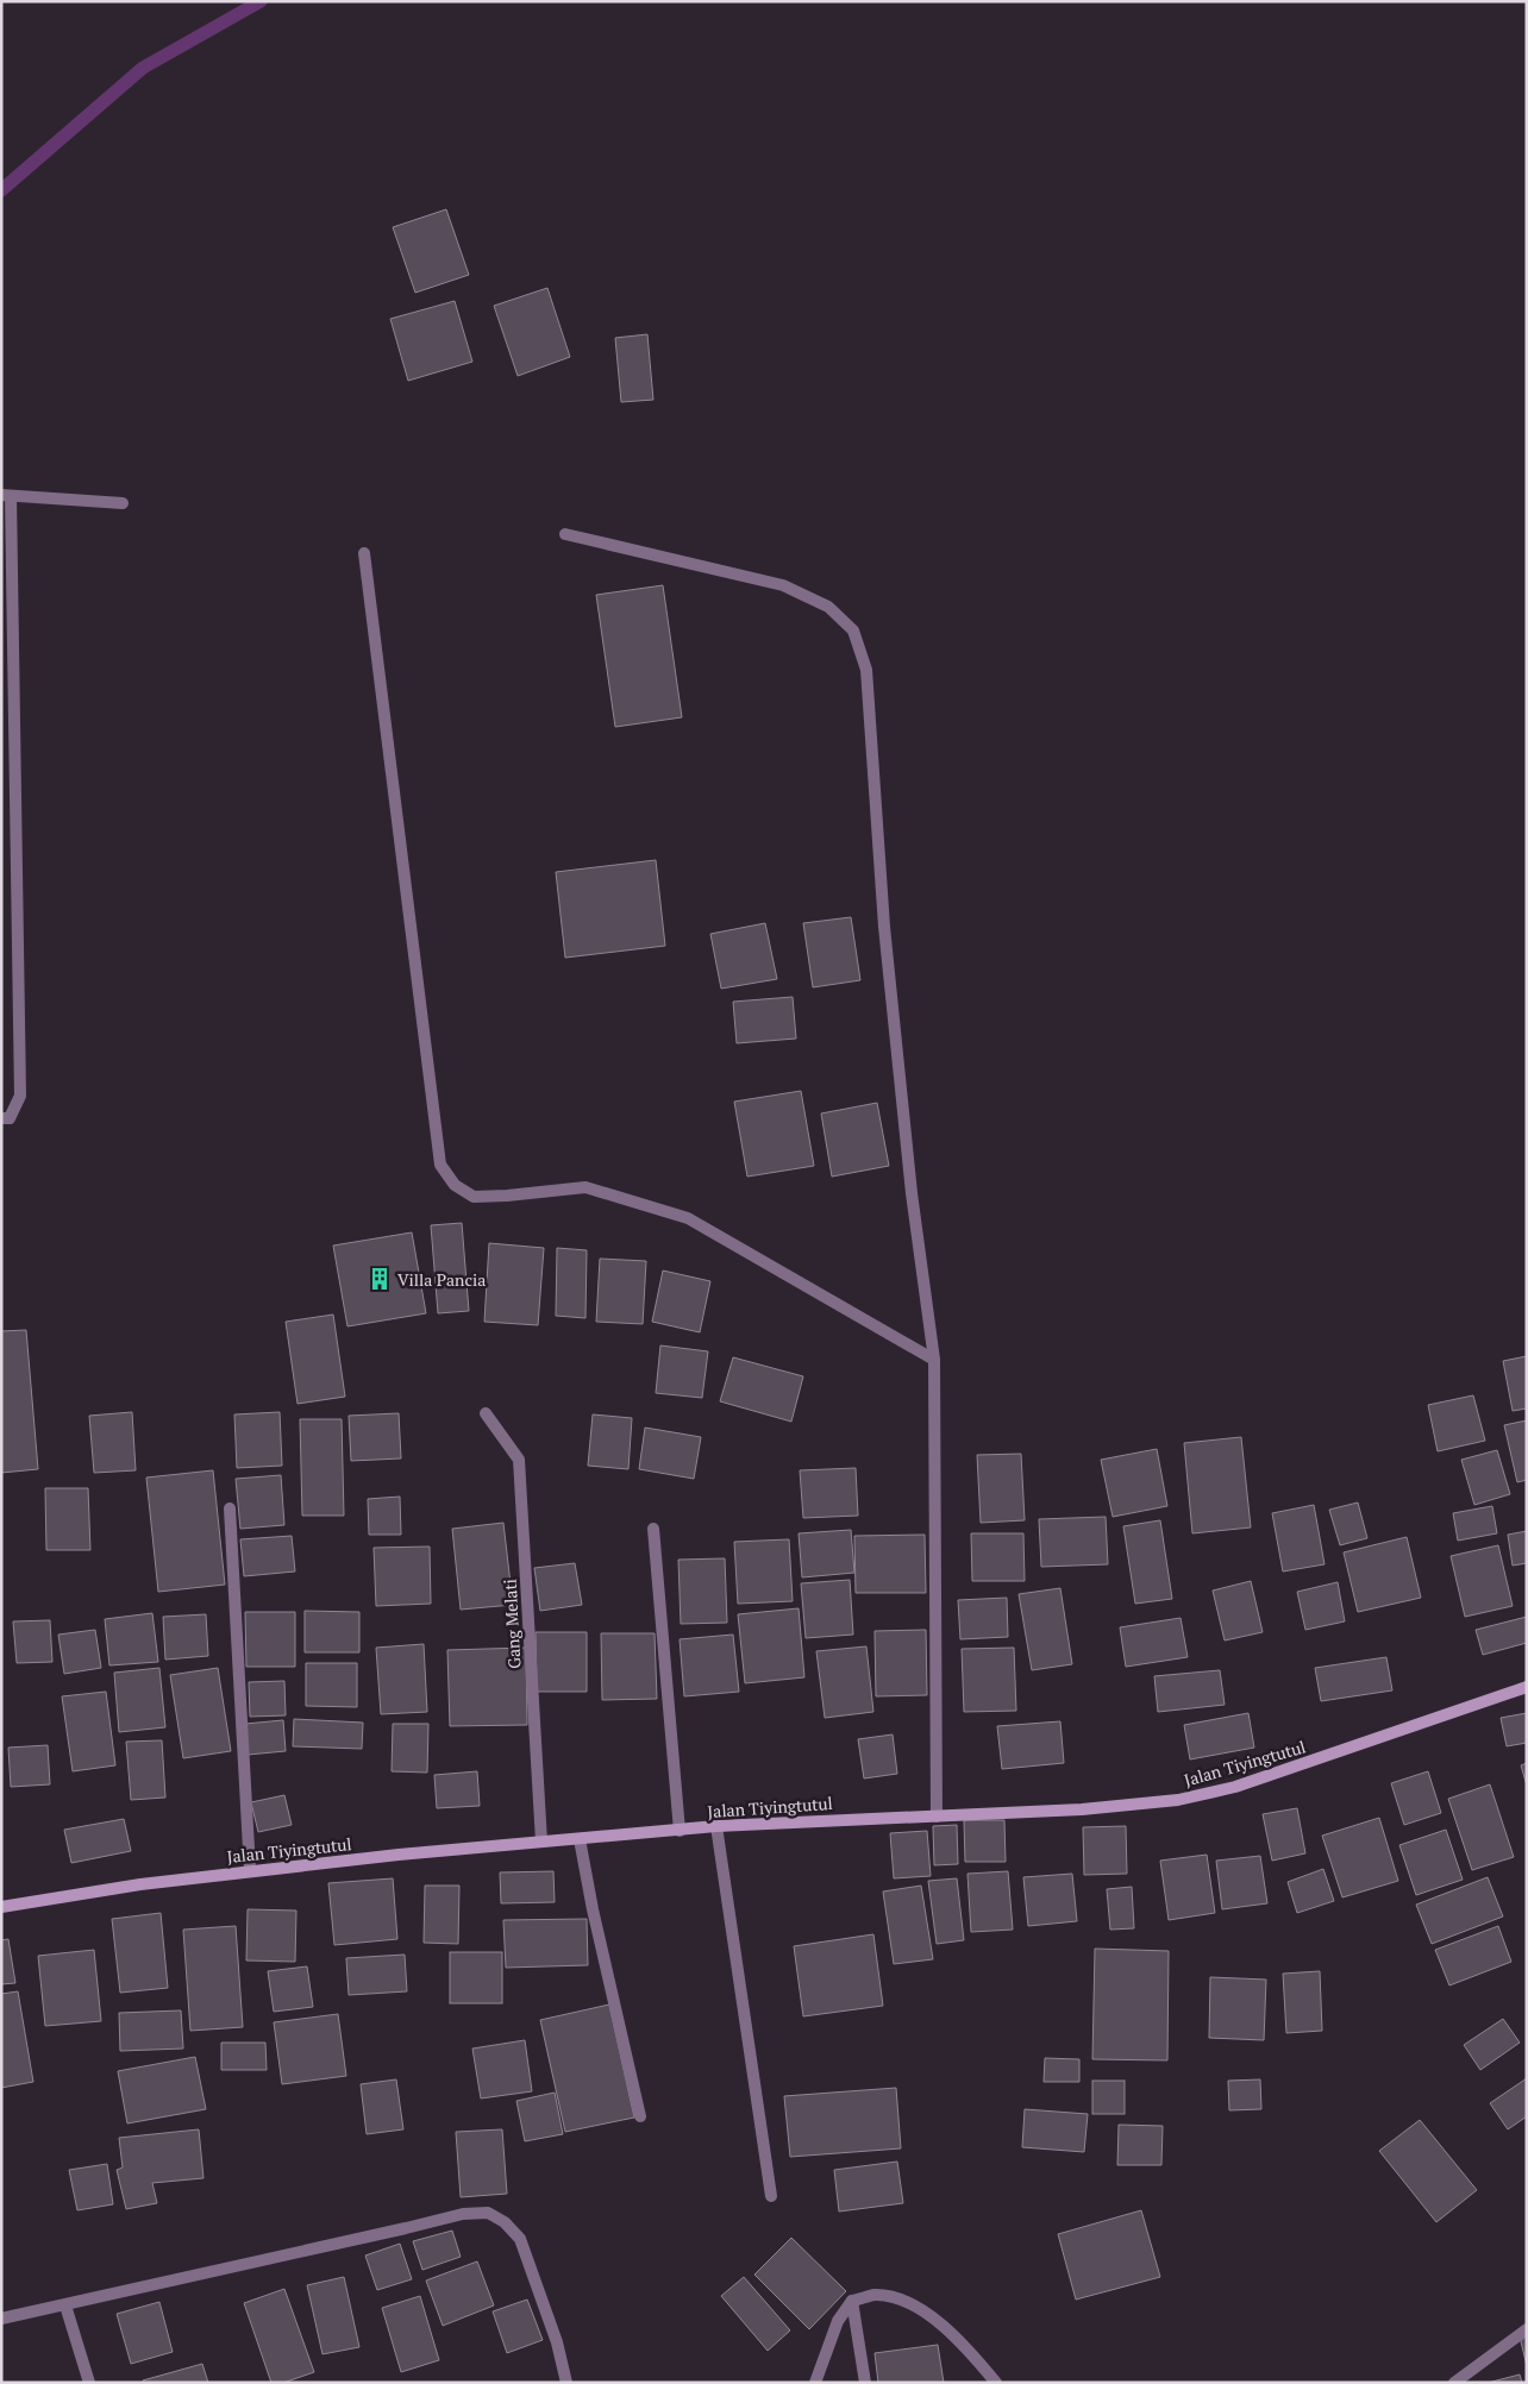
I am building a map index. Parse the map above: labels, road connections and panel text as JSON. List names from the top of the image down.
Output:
{
  "streets": {
    "street": ["Gang Melati", "Jalan Tiyingtutul"]
  },
  "crossings": [
    ["Gang Melati", "Jalan Tiyingtutul"]
  ],
  "places": {
    "building": ["Villa Pancia"]
  }
}
